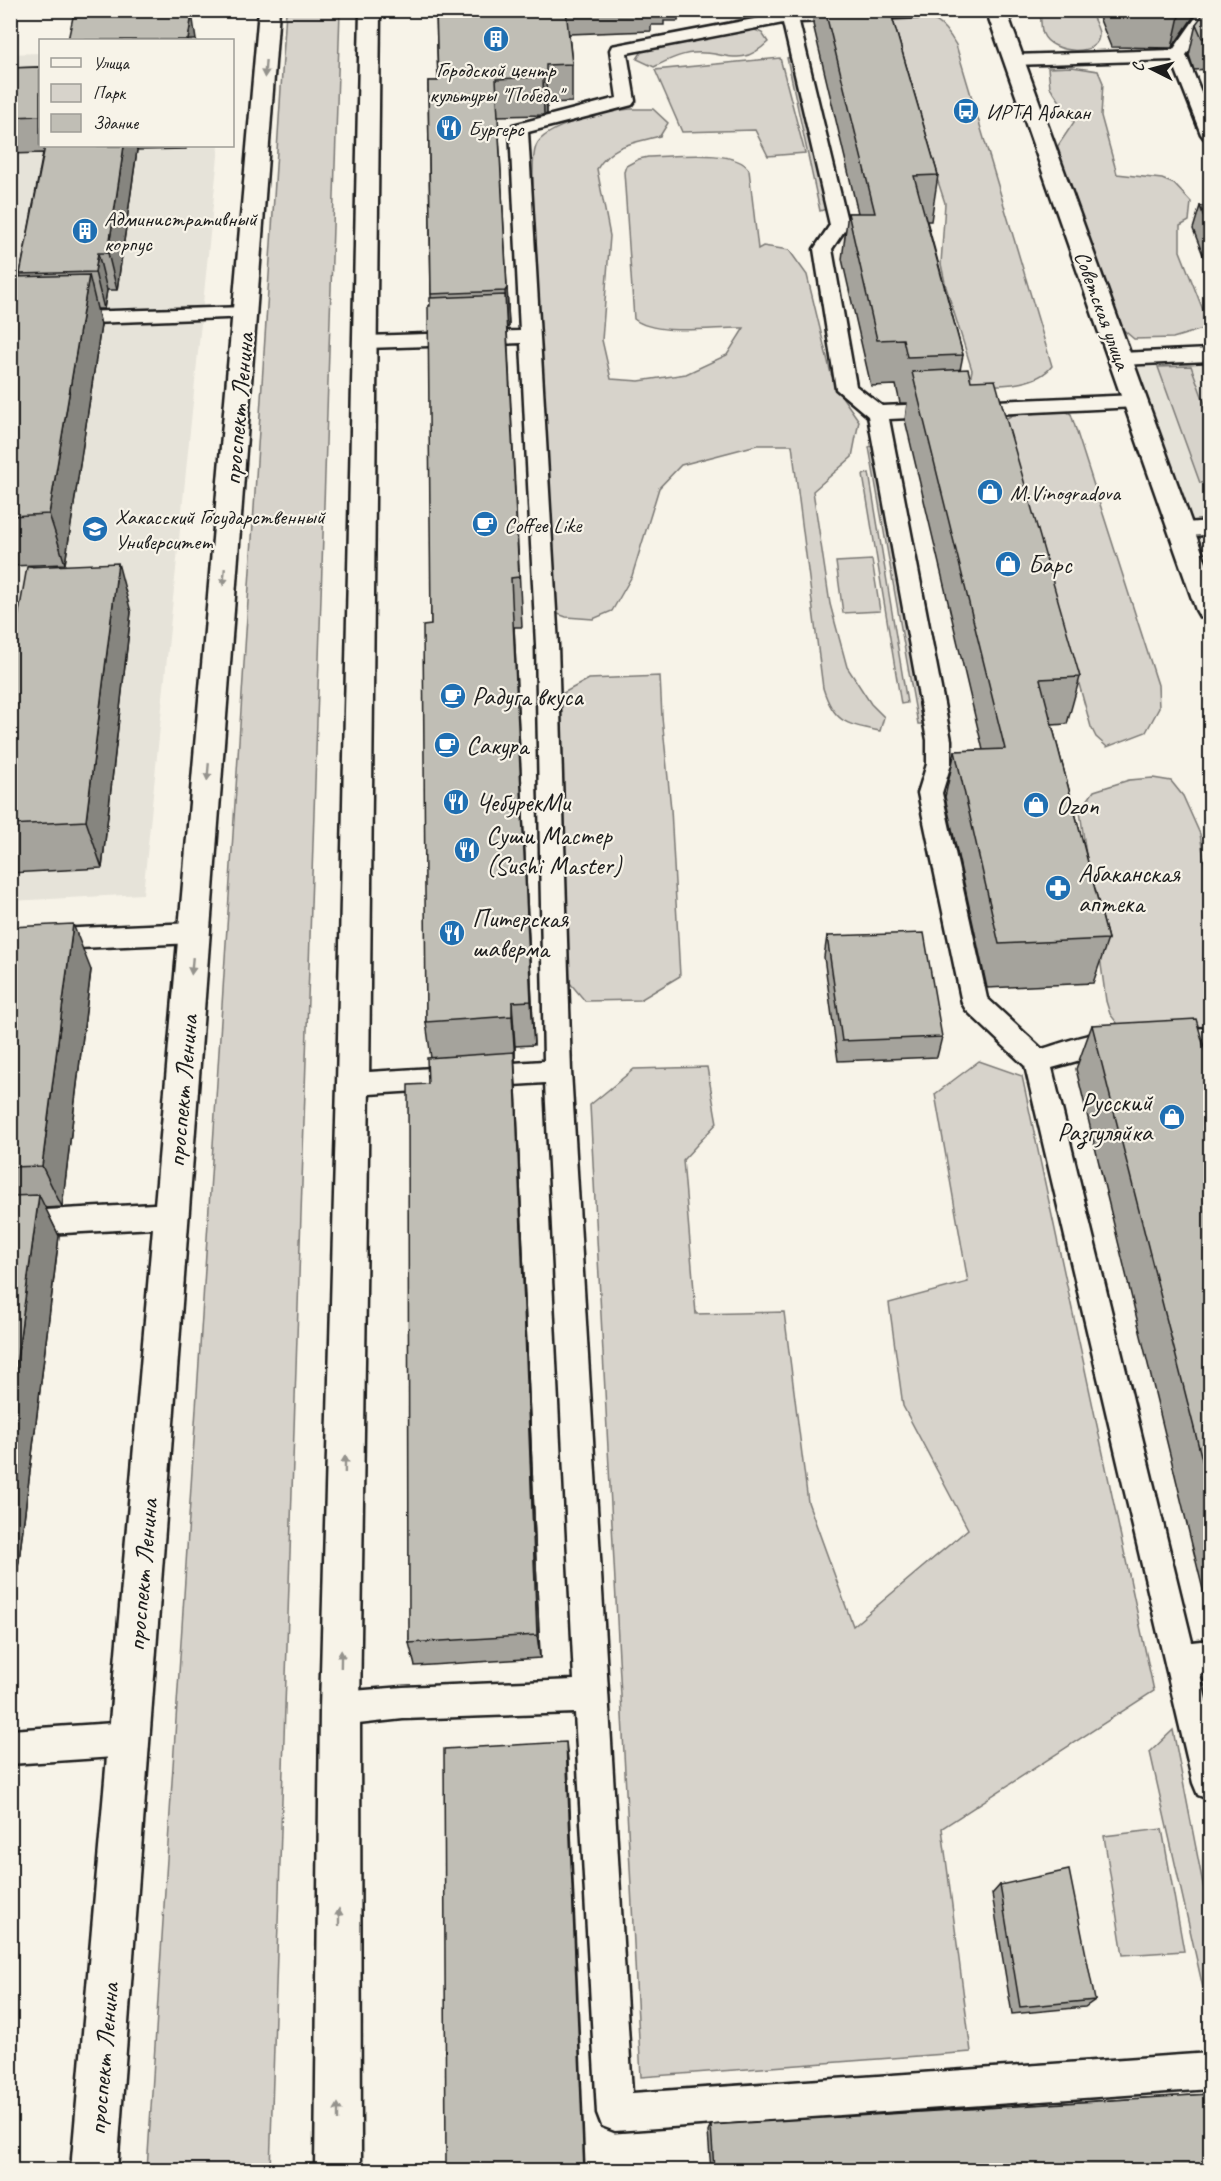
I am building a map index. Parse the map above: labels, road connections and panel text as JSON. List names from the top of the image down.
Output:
{
  "streets": {
    "street": ["Советская улица", "проспект Ленина"]
  },
  "places": {
    "building": ["Городской центр культуры \"Победа\"", "Административный корпус"],
    "bus stop": ["ИРТА Абакан"],
    "restaurant": [
      "Бургерс",
      "ЧебурекМи",
      "Суши Мастер (Sushi Master)",
      "Питерская шаверма"
    ],
    "shop": [
      "M.Vinogradova",
      "Барс",
      "Ozon",
      "Русский Разгуляйка"
    ],
    "cafe": ["Coffee Like", "Радуга вкуса", "Сакура"],
    "school or university": ["Хакасский Государственный Университет"],
    "pharmacy": ["Абаканская аптека"]
  },
  "legend": ["Улица", "Парк", "Здание"],
  "north": "left"
}
